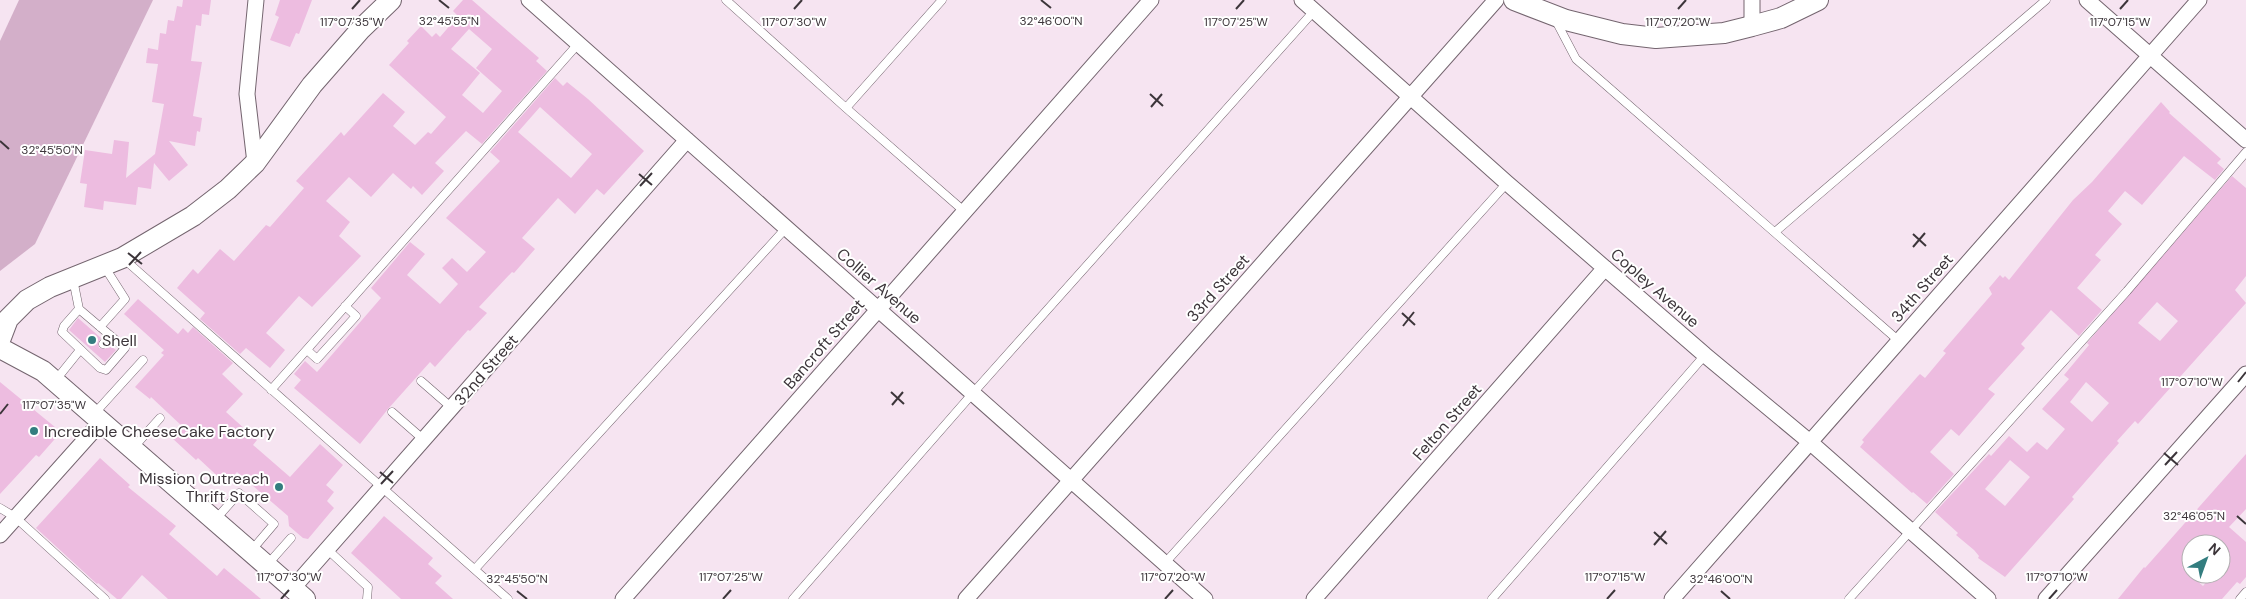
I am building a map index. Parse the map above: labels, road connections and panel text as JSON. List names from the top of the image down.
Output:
{
  "streets": {
    "street": [
      "Collier Avenue",
      "33rd Street",
      "Copley Avenue",
      "34th Street",
      "Bancroft Street",
      "32nd Street",
      "Felton Street"
    ]
  },
  "crossings": [
    ["Collier Avenue", "33rd Street"],
    ["Collier Avenue", "Bancroft Street"],
    ["Collier Avenue", "32nd Street"],
    ["33rd Street", "Copley Avenue"],
    ["Copley Avenue", "34th Street"],
    ["Copley Avenue", "Felton Street"]
  ],
  "places": ["Shell", "Incredible CheeseCake Factory", "Mission Outreach Thrift Store"],
  "north": "top right",
  "coordinates": [
    "32°45'55\"N",
    "32°46'00\"N",
    "117°07'35\"W",
    "117°07'30\"W",
    "117°07'15\"W",
    "117°07'25\"W",
    "117°07'20\"W",
    "32°45'50\"N",
    "117°07'10\"W",
    "32°46'05\"N"
  ]
}
